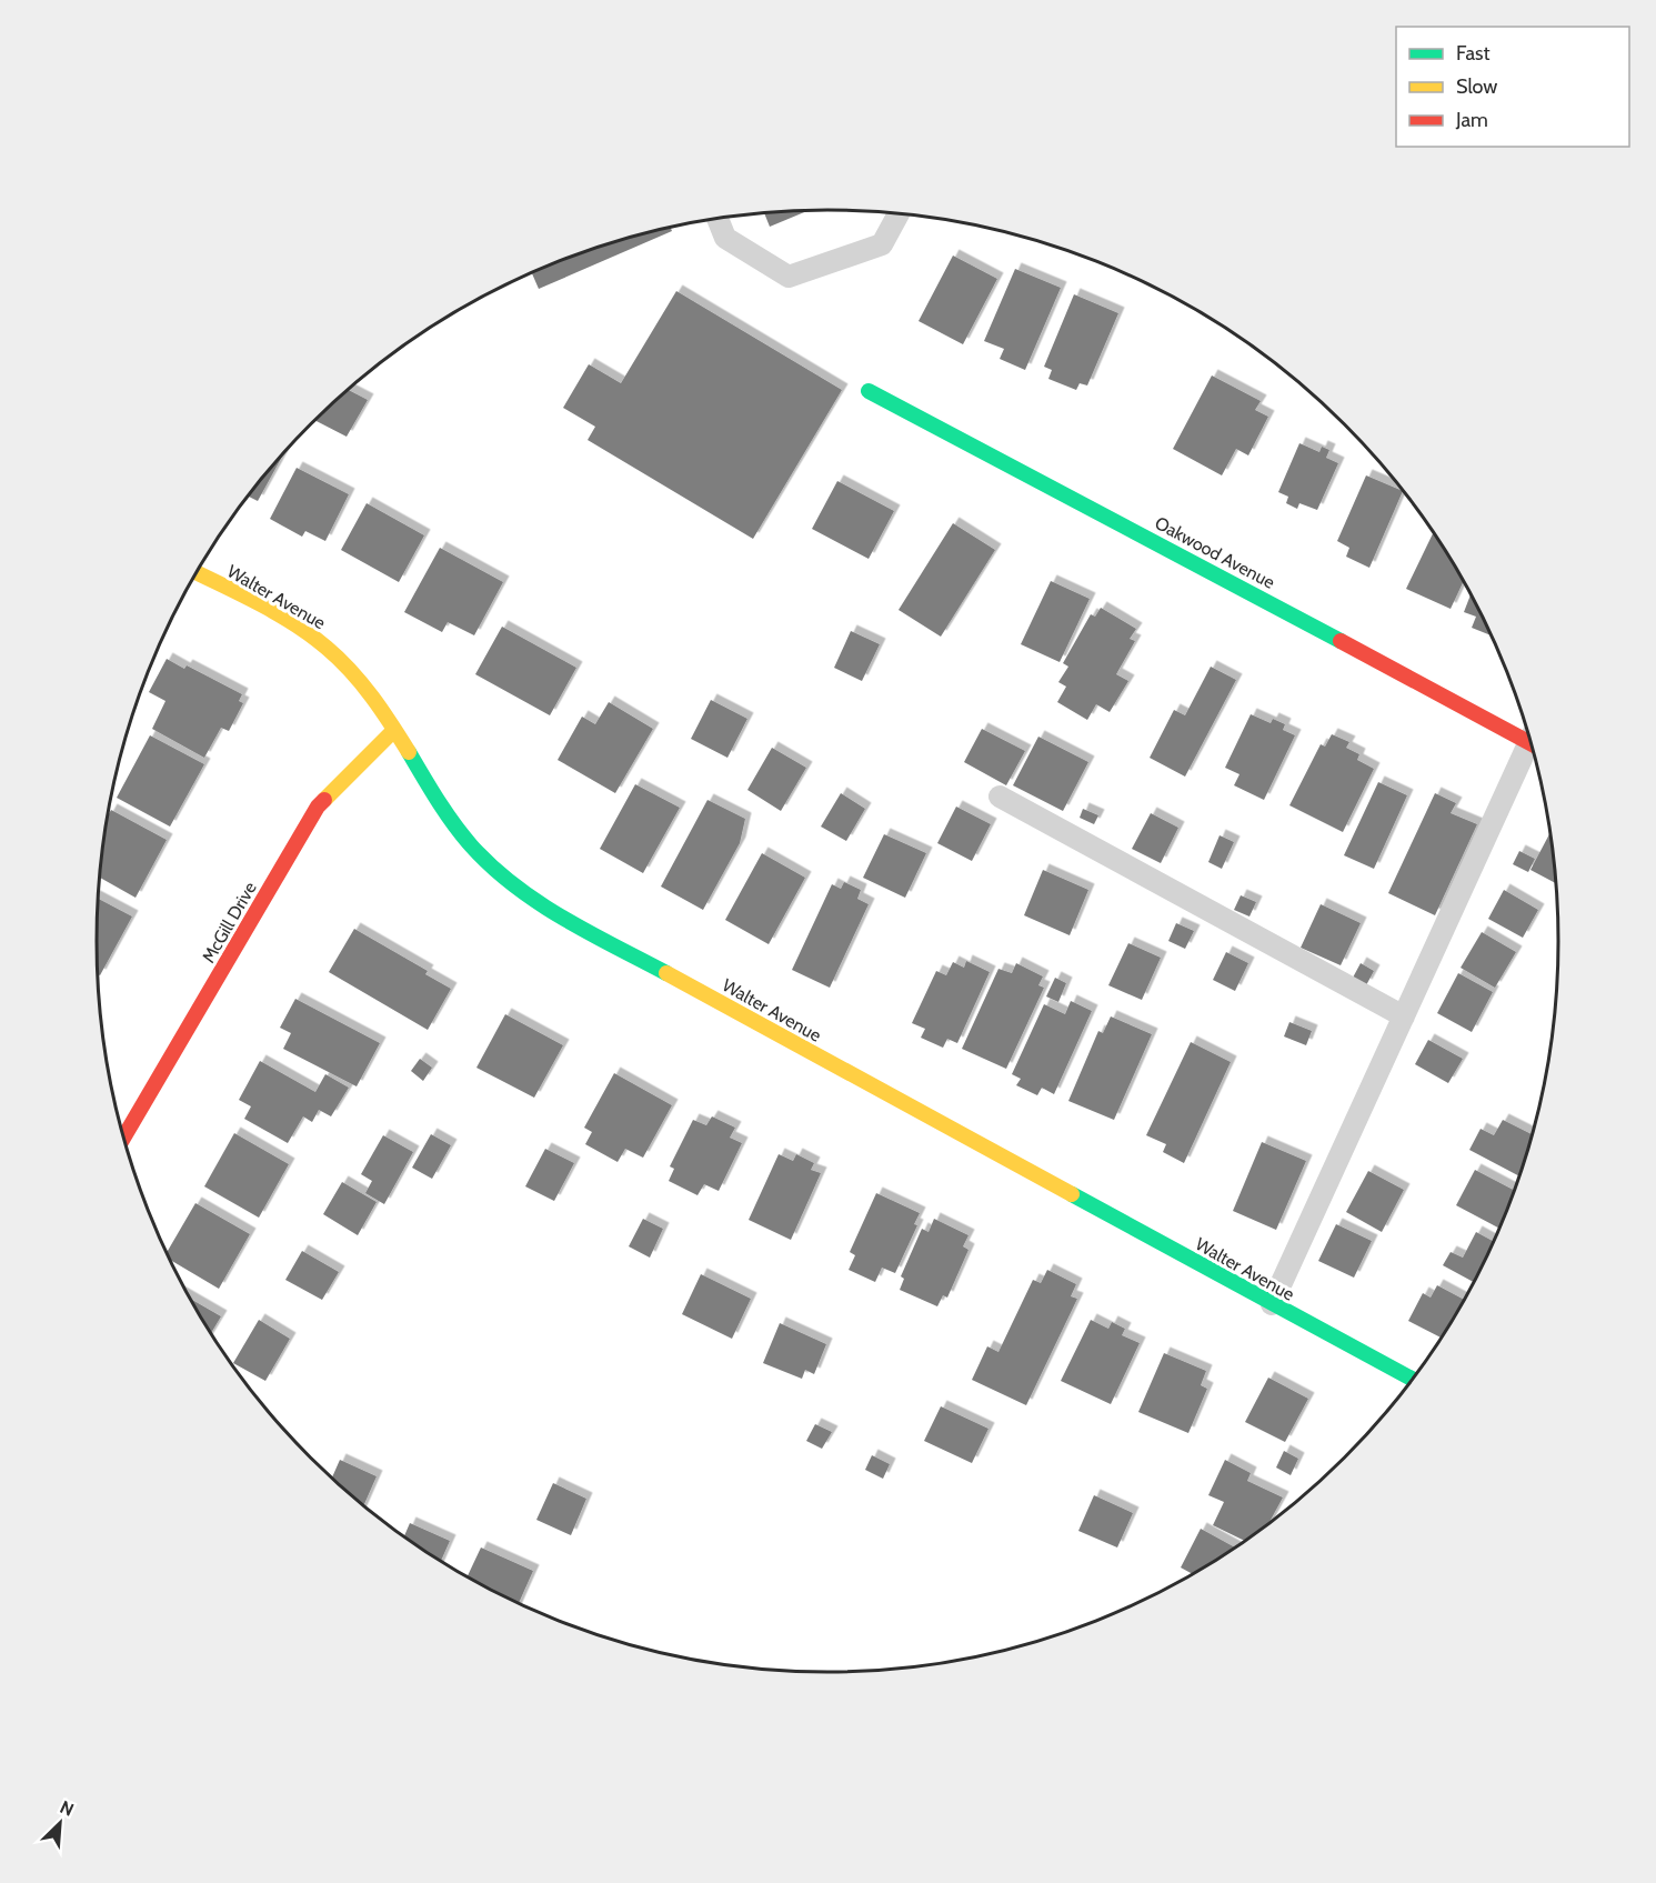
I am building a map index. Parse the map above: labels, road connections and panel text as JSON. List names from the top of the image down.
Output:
{
  "streets": {
    "street": ["Oakwood Avenue", "Walter Avenue", "McGill Drive"]
  },
  "crossings": [
    ["Walter Avenue", "McGill Drive"]
  ],
  "legend": ["Fast", "Slow", "Jam"],
  "north": "top right"
}
